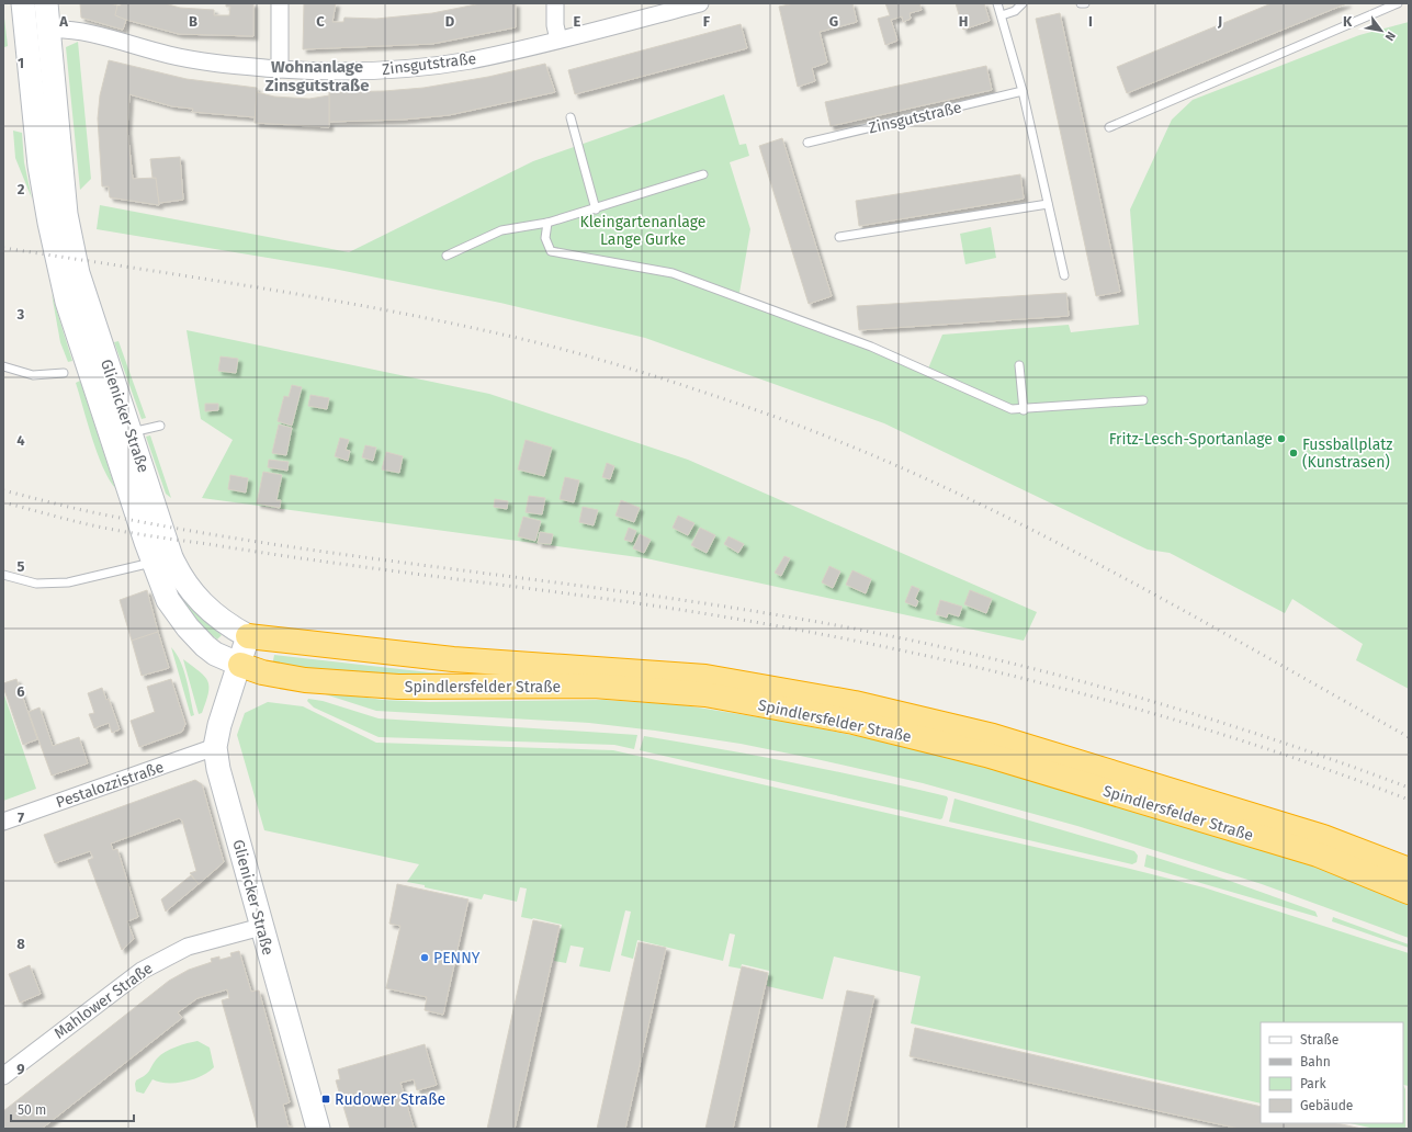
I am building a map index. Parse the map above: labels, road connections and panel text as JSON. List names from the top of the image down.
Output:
{
  "streets": {
    "highway": ["Spindlersfelder Straße"],
    "main road": ["Glienicker Straße"],
    "street": ["Zinsgutstraße", "Pestalozzistraße", "Mahlower Straße"]
  },
  "crossings": [
    ["Zinsgutstraße", "Glienicker Straße"],
    ["Glienicker Straße", "Spindlersfelder Straße"],
    ["Glienicker Straße", "Pestalozzistraße"],
    ["Glienicker Straße", "Mahlower Straße"]
  ],
  "districts": ["Wohnanlage Zinsgutstraße"],
  "parks": ["Kleingartenanlage Lange Gurke"],
  "places": {
    "other": ["Fritz-Lesch-Sportanlage", "Fussballplatz (Kunstrasen)", "PENNY"],
    "transit": ["Rudower Straße"]
  },
  "legend": [
    "Straße",
    "Bahn",
    "Park",
    "Gebäude"
  ],
  "scale_bar": "50 m",
  "north": "bottom right",
  "grid": {
    "columns": [
      "A",
      "B",
      "C",
      "D",
      "E",
      "F",
      "G",
      "H",
      "I",
      "J",
      "K"
    ],
    "rows": [
      "1",
      "2",
      "3",
      "4",
      "5",
      "6",
      "7",
      "8",
      "9"
    ]
  }
}
